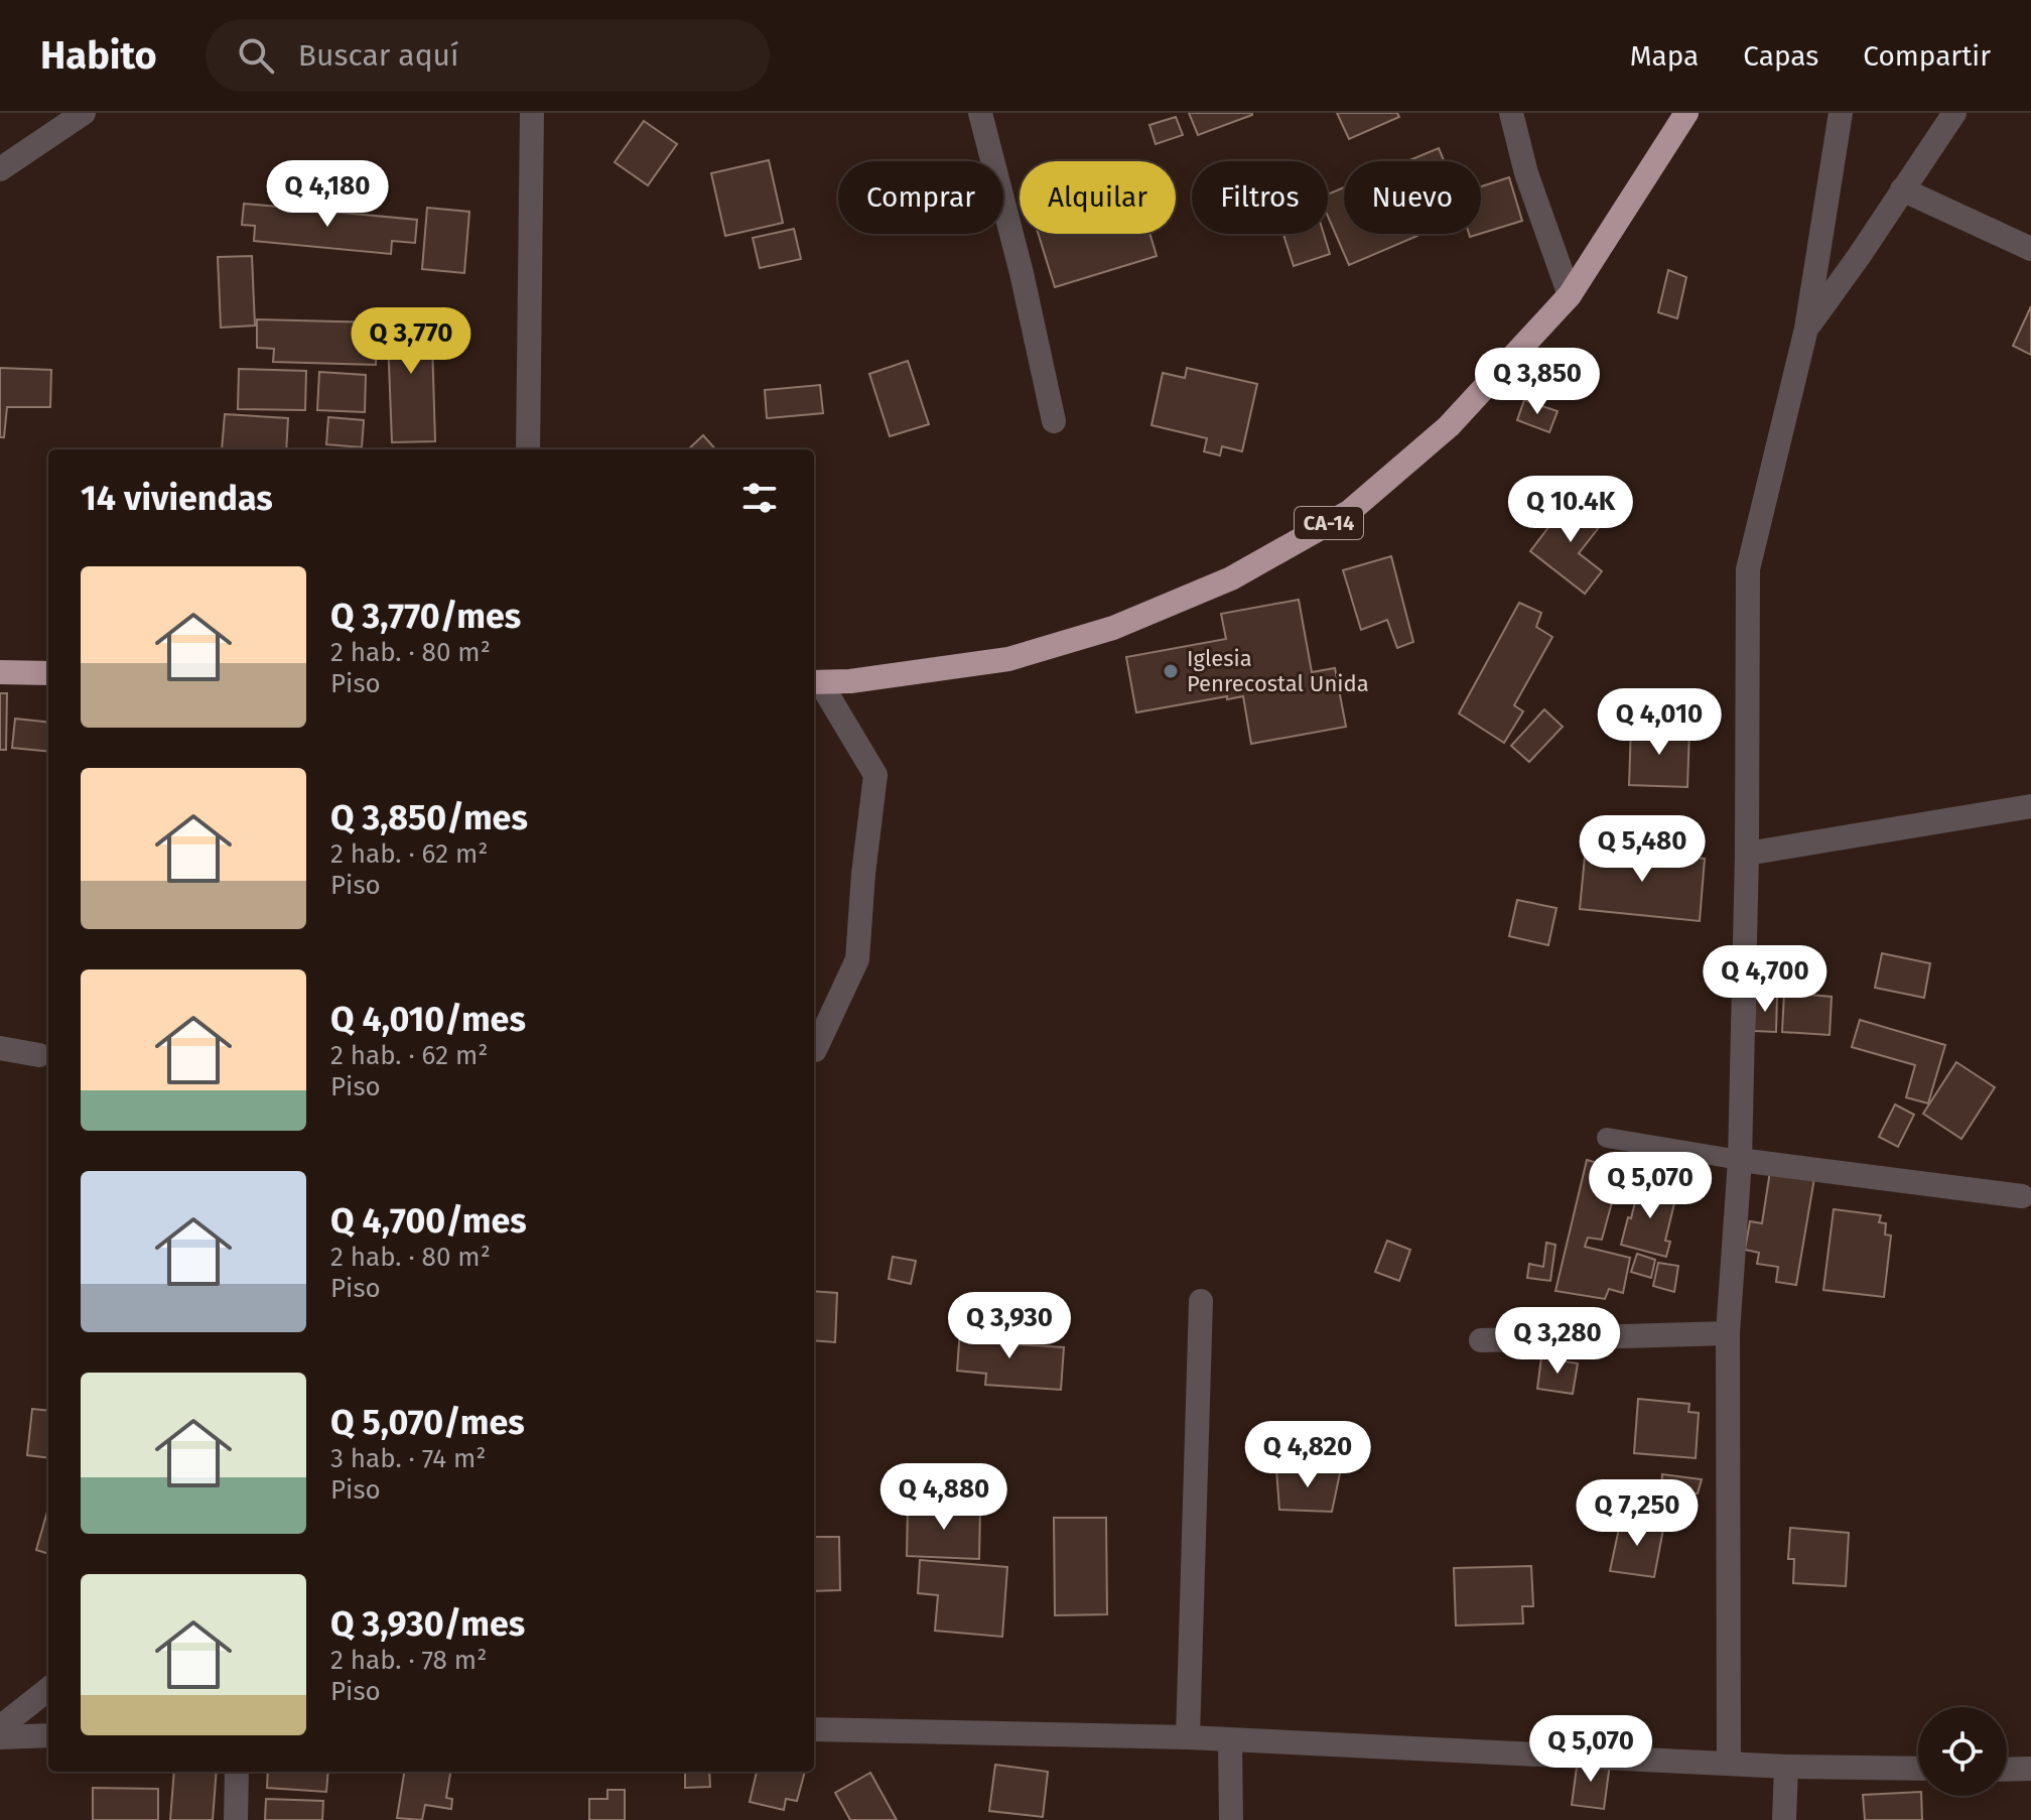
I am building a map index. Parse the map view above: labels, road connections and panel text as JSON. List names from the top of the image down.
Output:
{
  "streets": {
    "highway": ["CA-14"]
  },
  "places": ["Iglesia Penrecostal Unida"],
  "page": {
    "header": "Habito",
    "search": "Buscar aquí",
    "nav": ["Mapa", "Capas", "Compartir"],
    "price": [
      "Q 4,180",
      "Q 3,770",
      "Q 3,850",
      "Q 10.4K",
      "Q 4,010",
      "Q 5,480",
      "Q 4,700",
      "Q 5,070",
      "Q 3,930",
      "Q 3,280",
      "Q 4,820",
      "Q 4,880",
      "Q 7,250",
      "Q 5,070"
    ],
    "chip": [
      "Comprar",
      "Alquilar",
      "Filtros",
      "Nuevo"
    ],
    "heading": "14 viviendas",
    "list": [
      {
        "name": "Q 3,770/mes",
        "note": "2 hab. · 80 m² · Piso"
      },
      {
        "name": "Q 3,850/mes",
        "note": "2 hab. · 62 m² · Piso"
      },
      {
        "name": "Q 4,010/mes",
        "note": "2 hab. · 62 m² · Piso"
      },
      {
        "name": "Q 4,700/mes",
        "note": "2 hab. · 80 m² · Piso"
      },
      {
        "name": "Q 5,070/mes",
        "note": "3 hab. · 74 m² · Piso"
      },
      {
        "name": "Q 3,930/mes",
        "note": "2 hab. · 78 m² · Piso"
      }
    ]
  }
}
